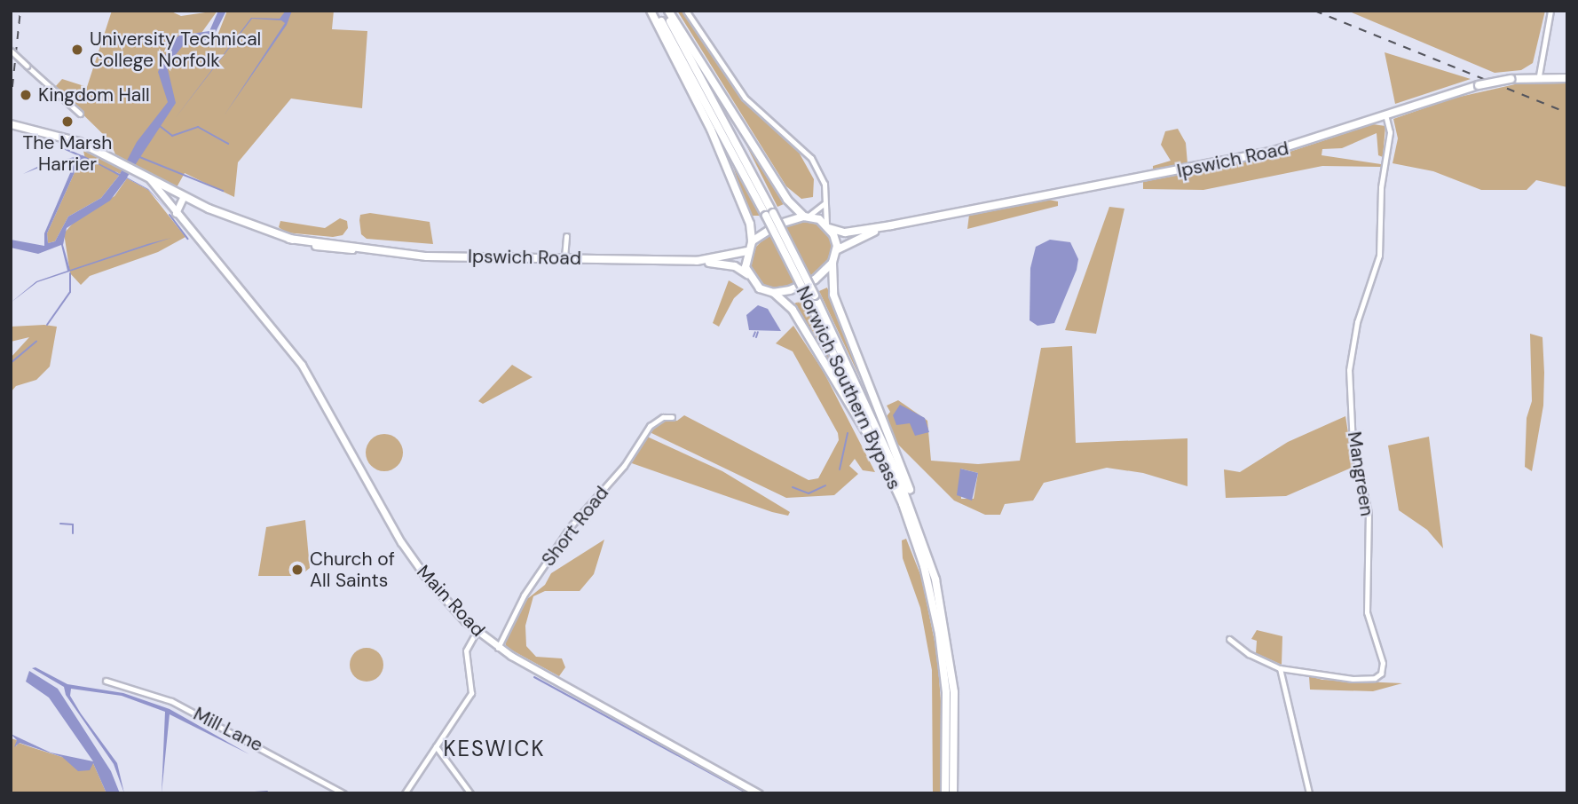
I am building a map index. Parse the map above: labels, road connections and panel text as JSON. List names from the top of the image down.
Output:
{
  "streets": {
    "highway": ["Ipswich Road", "Norwich Southern Bypass"],
    "main road": ["Main Road"],
    "street": ["Mangreen", "Short Road", "Mill Lane"]
  },
  "crossings": [
    ["Ipswich Road", "Mangreen"],
    ["Ipswich Road", "Main Road"],
    ["Short Road", "Main Road"]
  ],
  "districts": ["KESWICK"],
  "places": [
    "University Technical College Norfolk",
    "Kingdom Hall",
    "The Marsh Harrier",
    "Church of All Saints"
  ]
}
